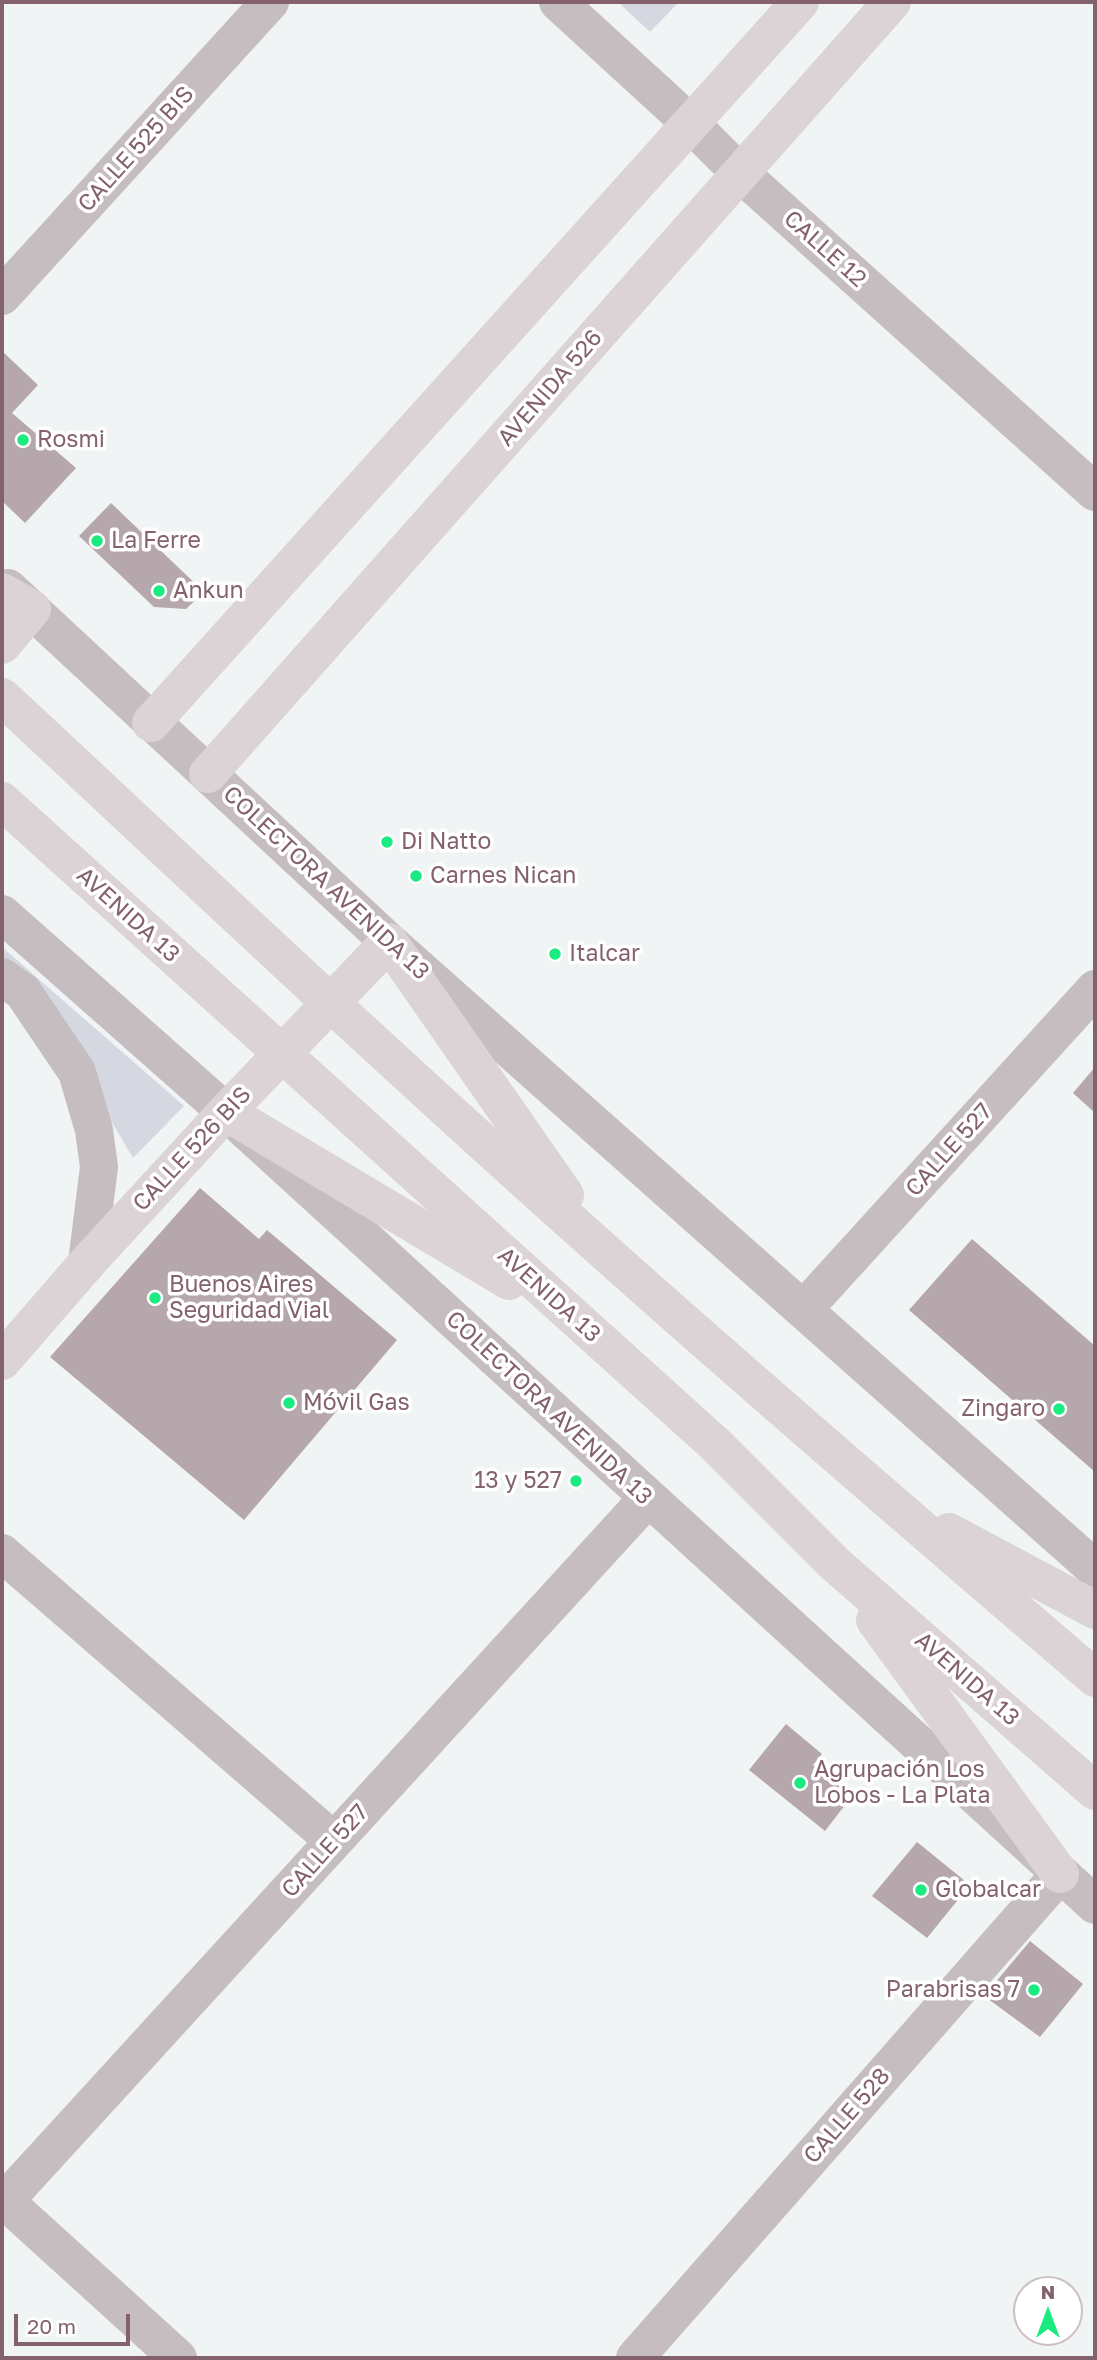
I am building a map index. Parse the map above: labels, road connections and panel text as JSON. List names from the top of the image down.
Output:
{
  "streets": {
    "main road": ["AVENIDA 526", "AVENIDA 13", "CALLE 526 BIS"],
    "street": [
      "CALLE 525 BIS",
      "CALLE 12",
      "COLECTORA AVENIDA 13",
      "CALLE 527",
      "CALLE 528"
    ]
  },
  "crossings": [
    ["CALLE 12", "AVENIDA 526"],
    ["AVENIDA 526", "COLECTORA AVENIDA 13"],
    ["COLECTORA AVENIDA 13", "CALLE 526 BIS"],
    ["COLECTORA AVENIDA 13", "CALLE 527"],
    ["COLECTORA AVENIDA 13", "CALLE 528"],
    ["AVENIDA 13", "CALLE 526 BIS"]
  ],
  "places": [
    "Rosmi",
    "La Ferre",
    "Ankun",
    "Di Natto",
    "Carnes Nican",
    "Italcar",
    "Buenos Aires Seguridad Vial",
    "Móvil Gas",
    "Zingaro",
    "13 y 527",
    "Agrupación Los Lobos - La Plata",
    "Globalcar",
    "Parabrisas 7"
  ],
  "scale_bar": "20 m",
  "north": "top"
}
